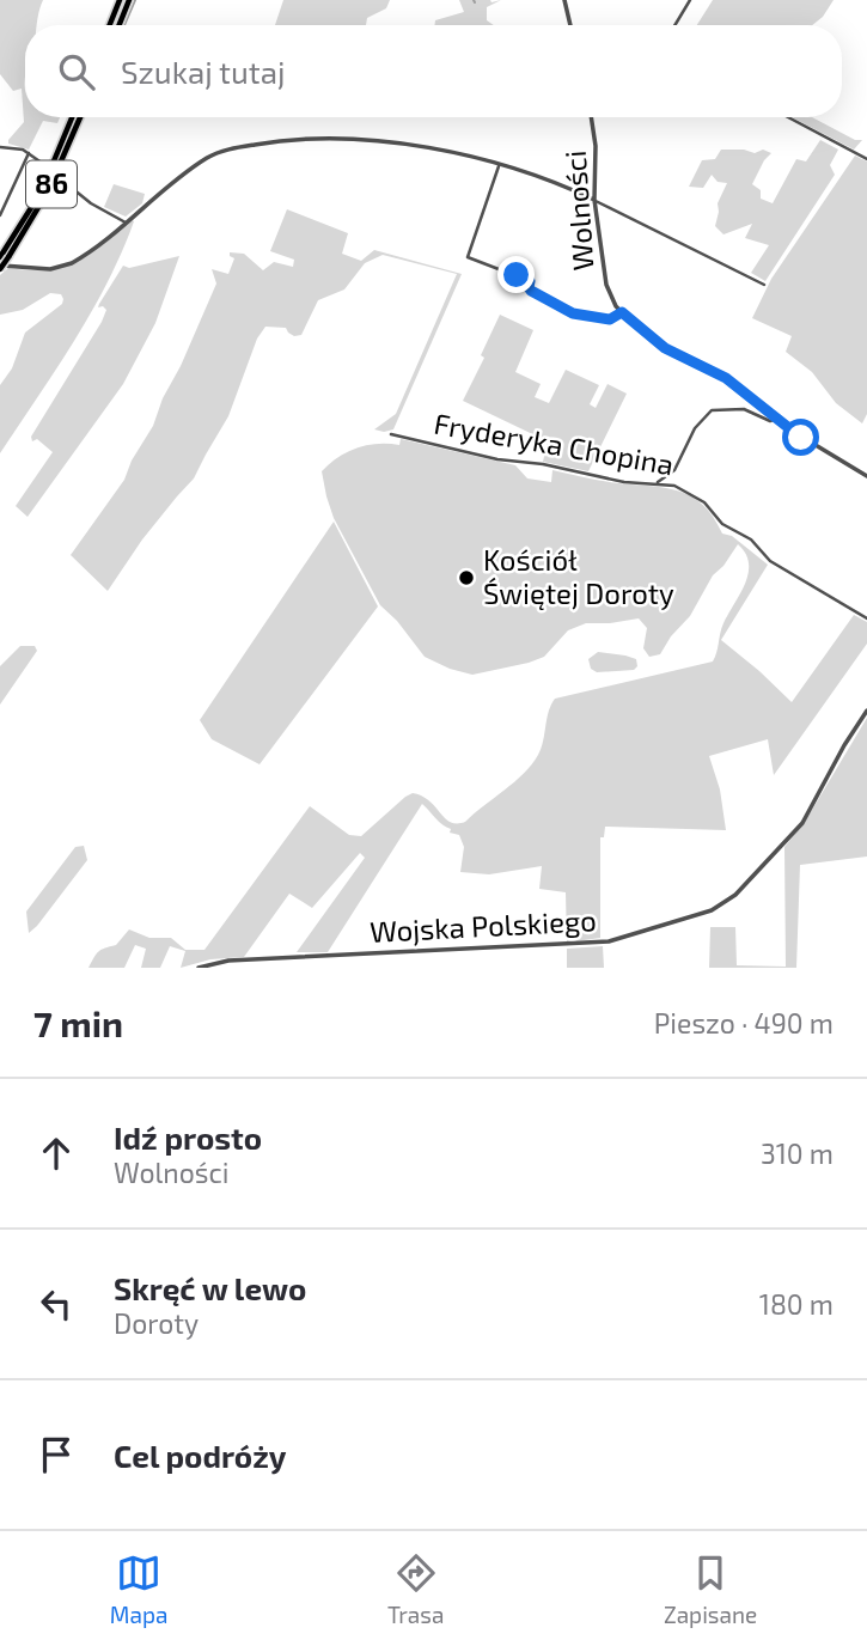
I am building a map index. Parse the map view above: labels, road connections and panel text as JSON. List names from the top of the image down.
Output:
{
  "streets": {
    "main road": ["86"],
    "street": ["Wolności", "Fryderyka Chopina", "Wojska Polskiego"]
  },
  "places": ["Kościół Świętej Doroty"],
  "page": {
    "search": "Szukaj tutaj",
    "heading": ["7 min", "Pieszo · 490 m"],
    "list": [
      ["Idź prosto", "Wolności", "310 m"],
      ["Skręć w lewo", "Doroty", "180 m"],
      "Cel podróży"
    ],
    "nav": ["Mapa", "Trasa", "Zapisane"]
  }
}
